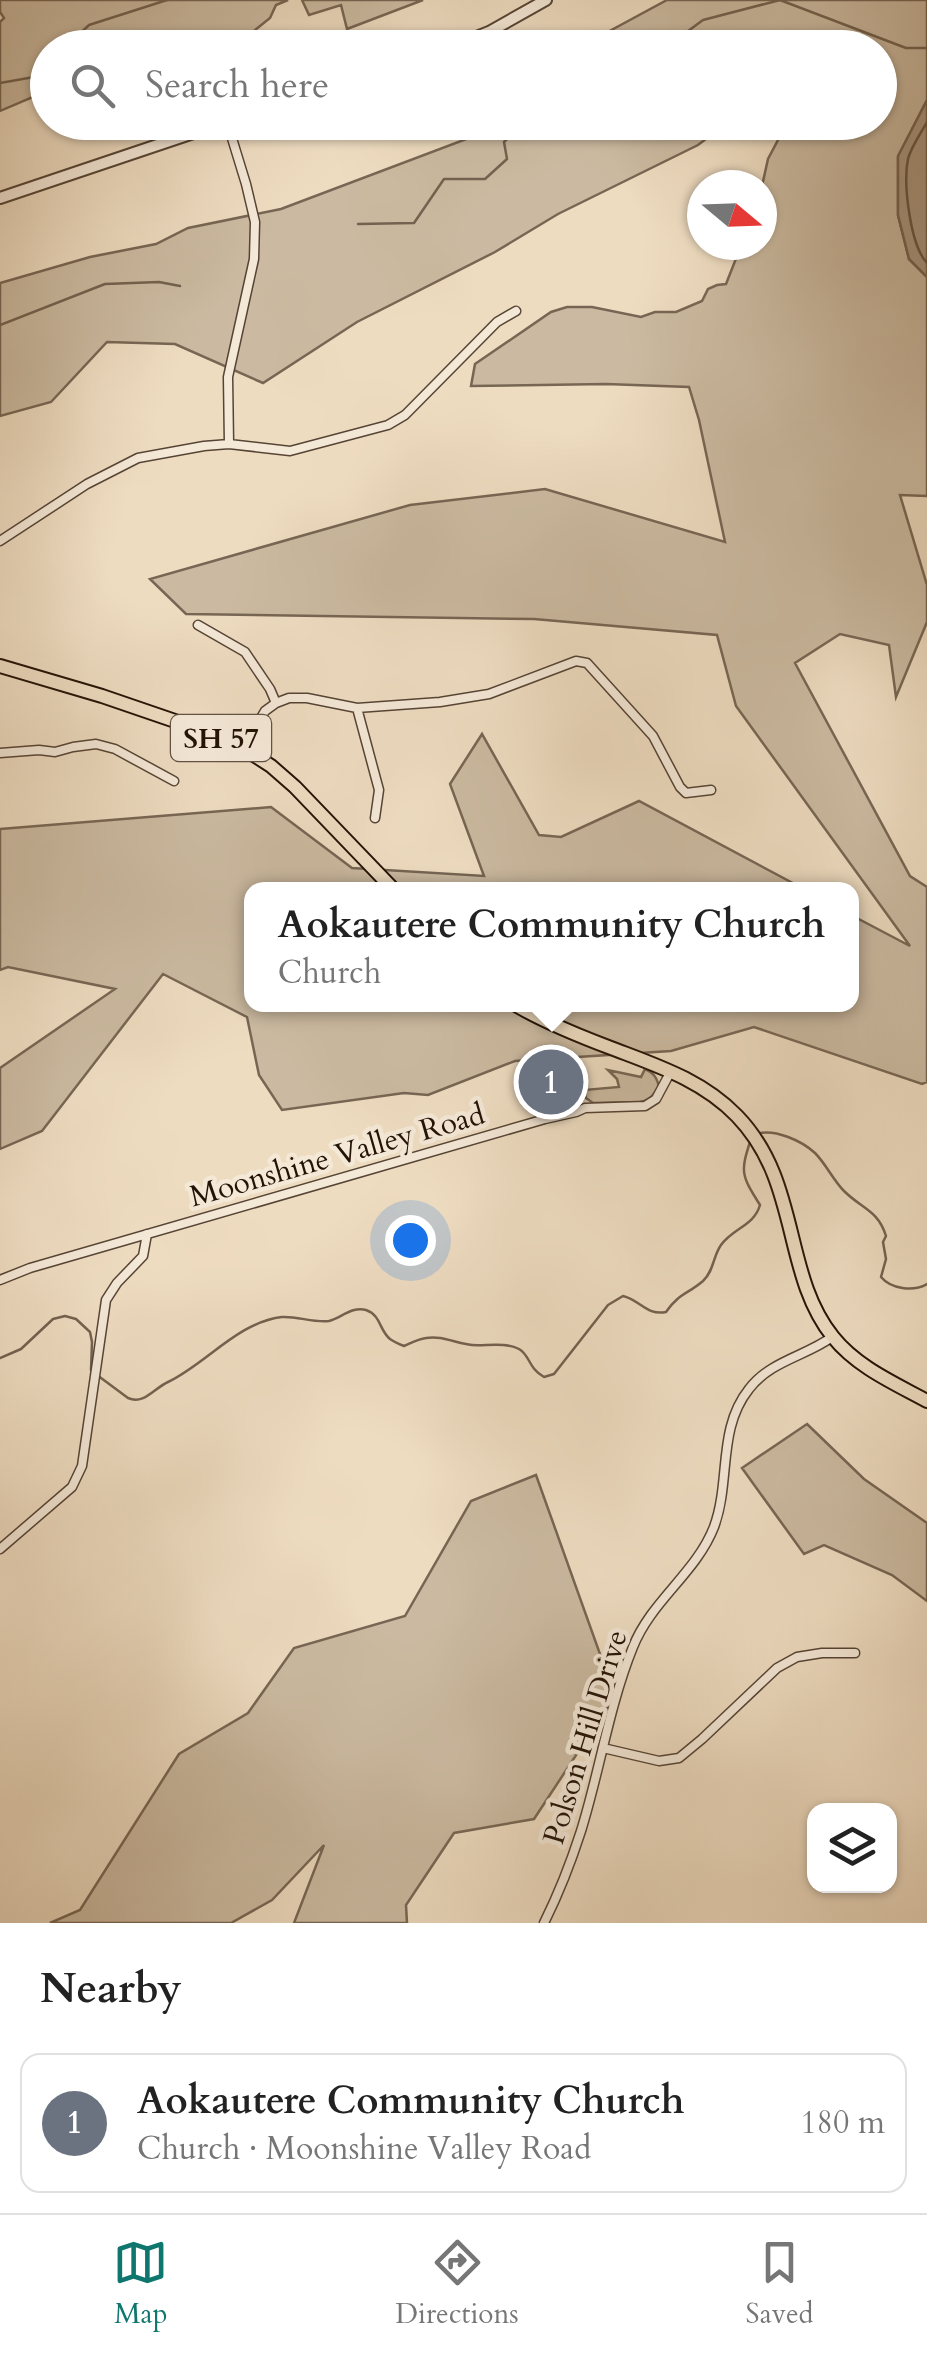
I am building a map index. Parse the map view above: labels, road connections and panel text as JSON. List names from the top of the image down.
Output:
{
  "streets": {
    "highway": ["SH 57"],
    "street": ["Moonshine Valley Road", "Polson Hill Drive"]
  },
  "north": "right",
  "page": {
    "search": "Search here",
    "popup": ["Aokautere Community Church", "Church"],
    "pins": "1",
    "heading": "Nearby",
    "list": [
      {
        "mark": "1",
        "name": "Aokautere Community Church",
        "note": "Church · Moonshine Valley Road",
        "value": "180 m"
      }
    ],
    "nav": ["Map", "Directions", "Saved"]
  }
}
